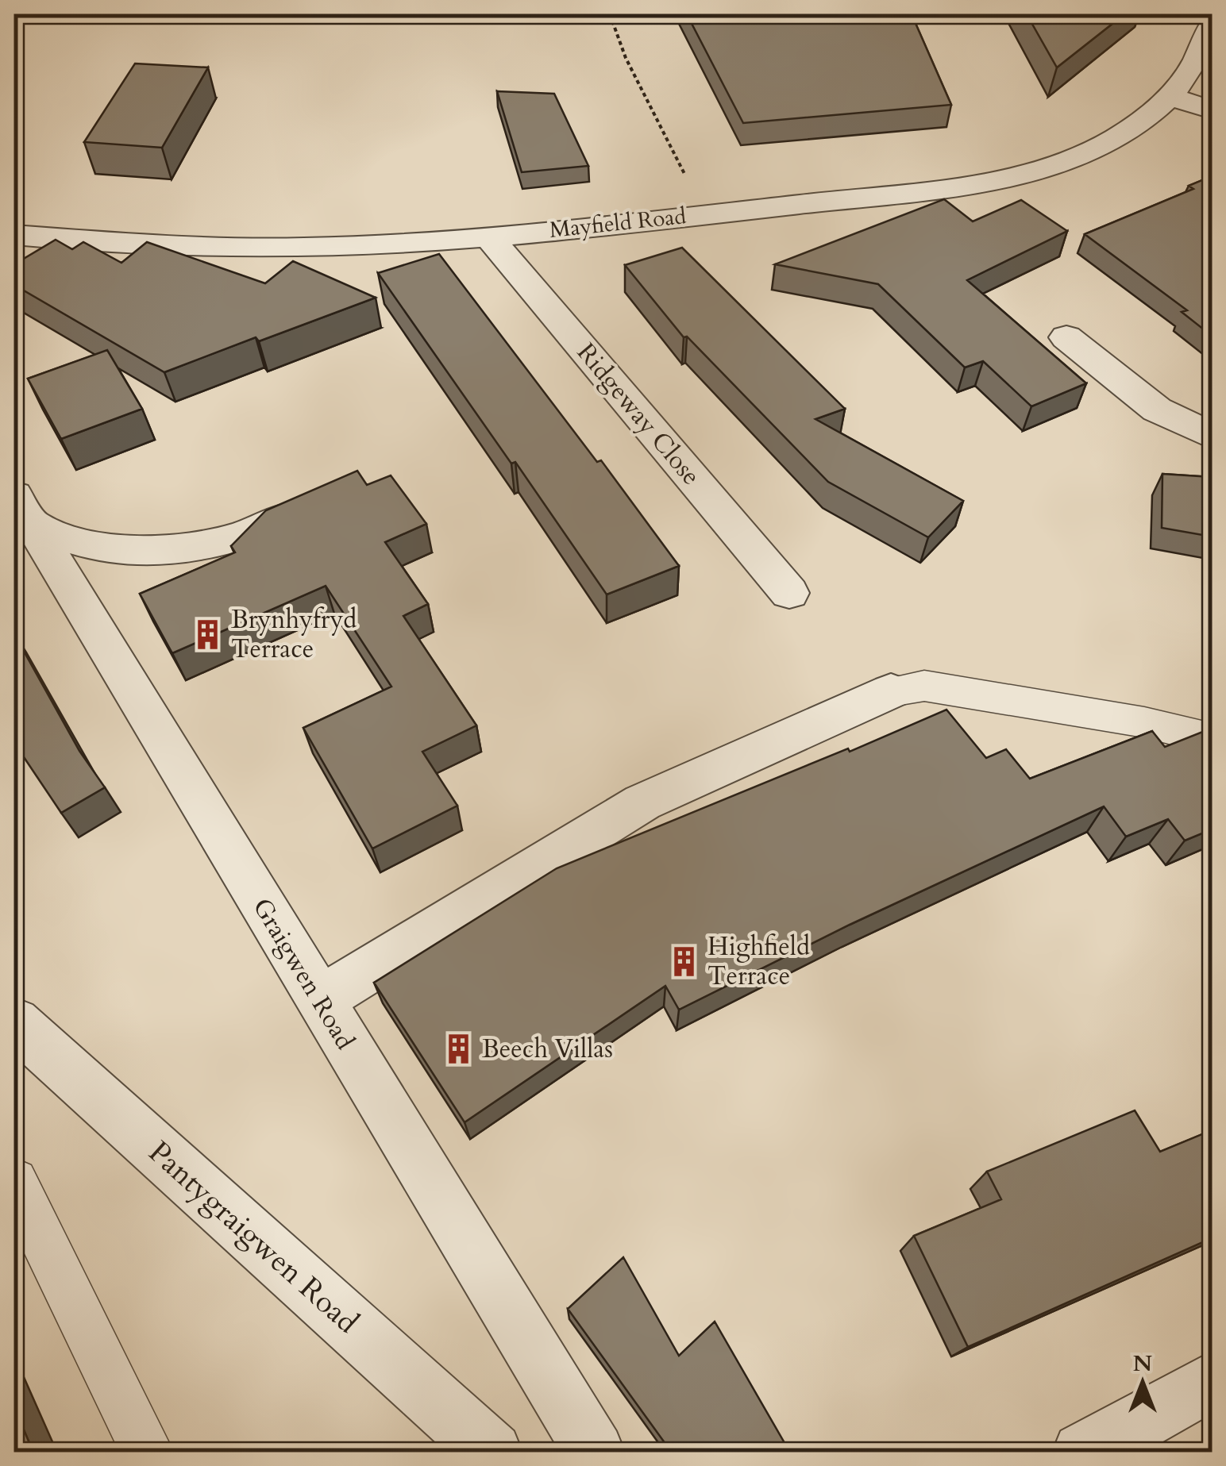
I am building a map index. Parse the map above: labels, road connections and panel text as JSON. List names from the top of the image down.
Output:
{
  "streets": {
    "street": [
      "Mayfield Road",
      "Ridgeway Close",
      "Graigwen Road",
      "Pantygraigwen Road"
    ]
  },
  "crossings": [
    ["Mayfield Road", "Ridgeway Close"]
  ],
  "places": {
    "building": ["Brynhyfryd Terrace", "Highfield Terrace", "Beech Villas"]
  },
  "north": "top"
}
